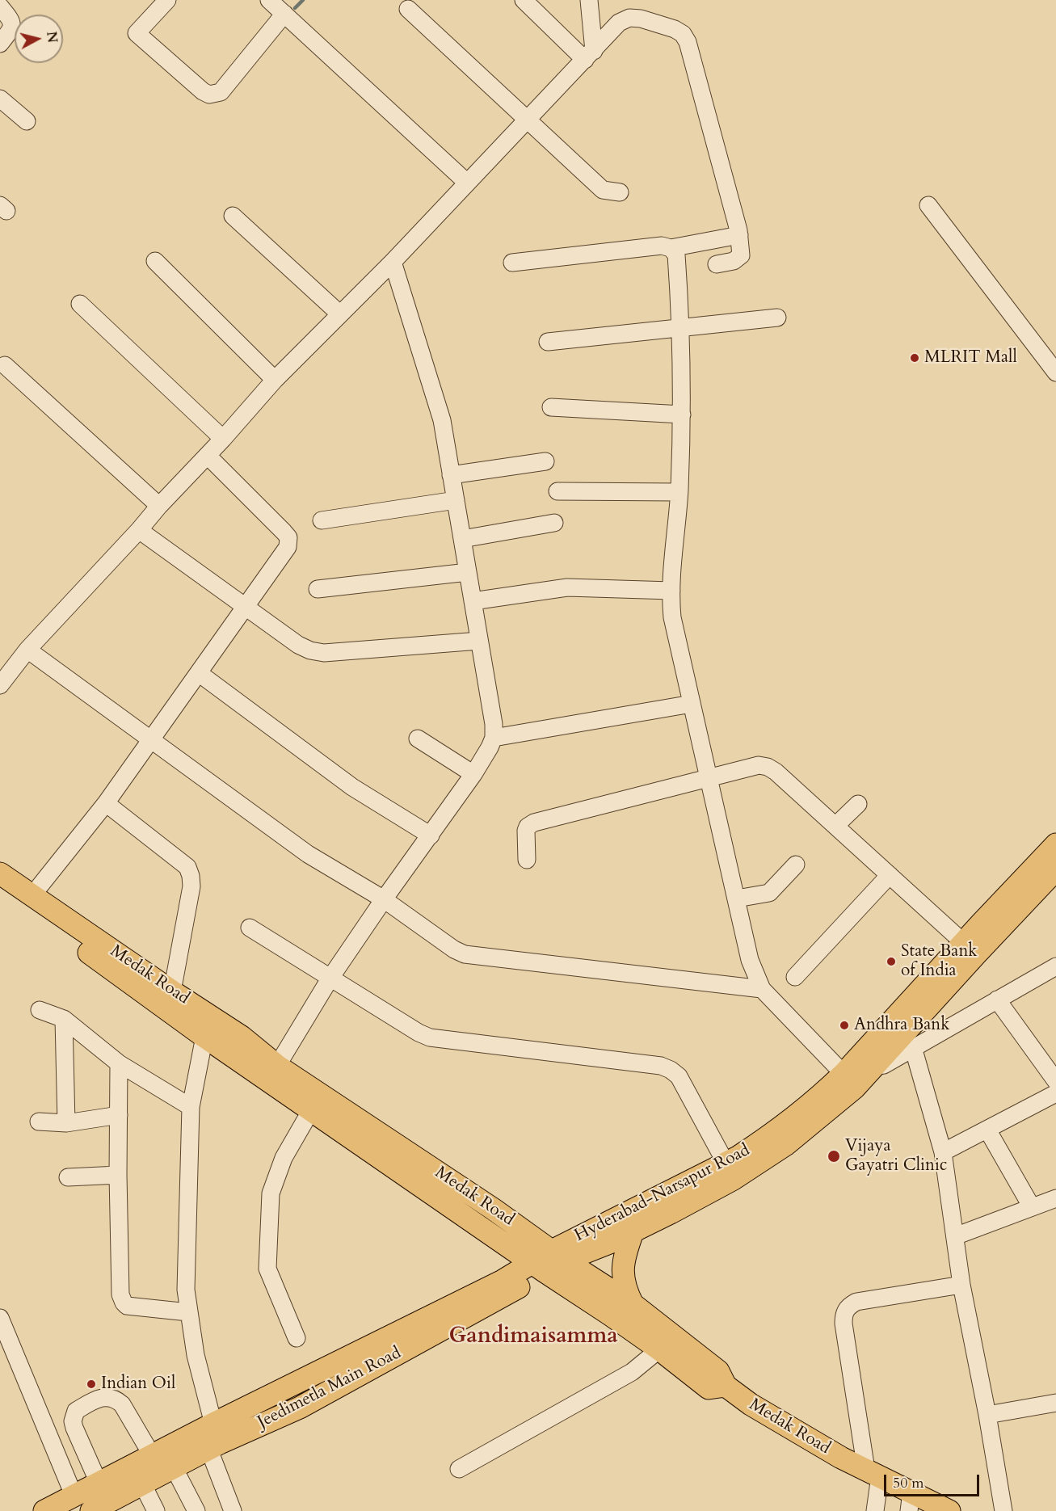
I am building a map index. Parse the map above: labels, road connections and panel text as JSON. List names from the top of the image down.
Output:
{
  "streets": {
    "main road": ["Medak Road", "Hyderabad-Narsapur Road", "Jeedimetla Main Road"]
  },
  "crossings": [
    ["Medak Road", "Hyderabad-Narsapur Road"]
  ],
  "districts": ["Gandimaisamma"],
  "places": [
    "MLRIT Mall",
    "State Bank of India",
    "Andhra Bank",
    "Vijaya Gayatri Clinic",
    "Indian Oil"
  ],
  "scale_bar": "50 m",
  "north": "right"
}
